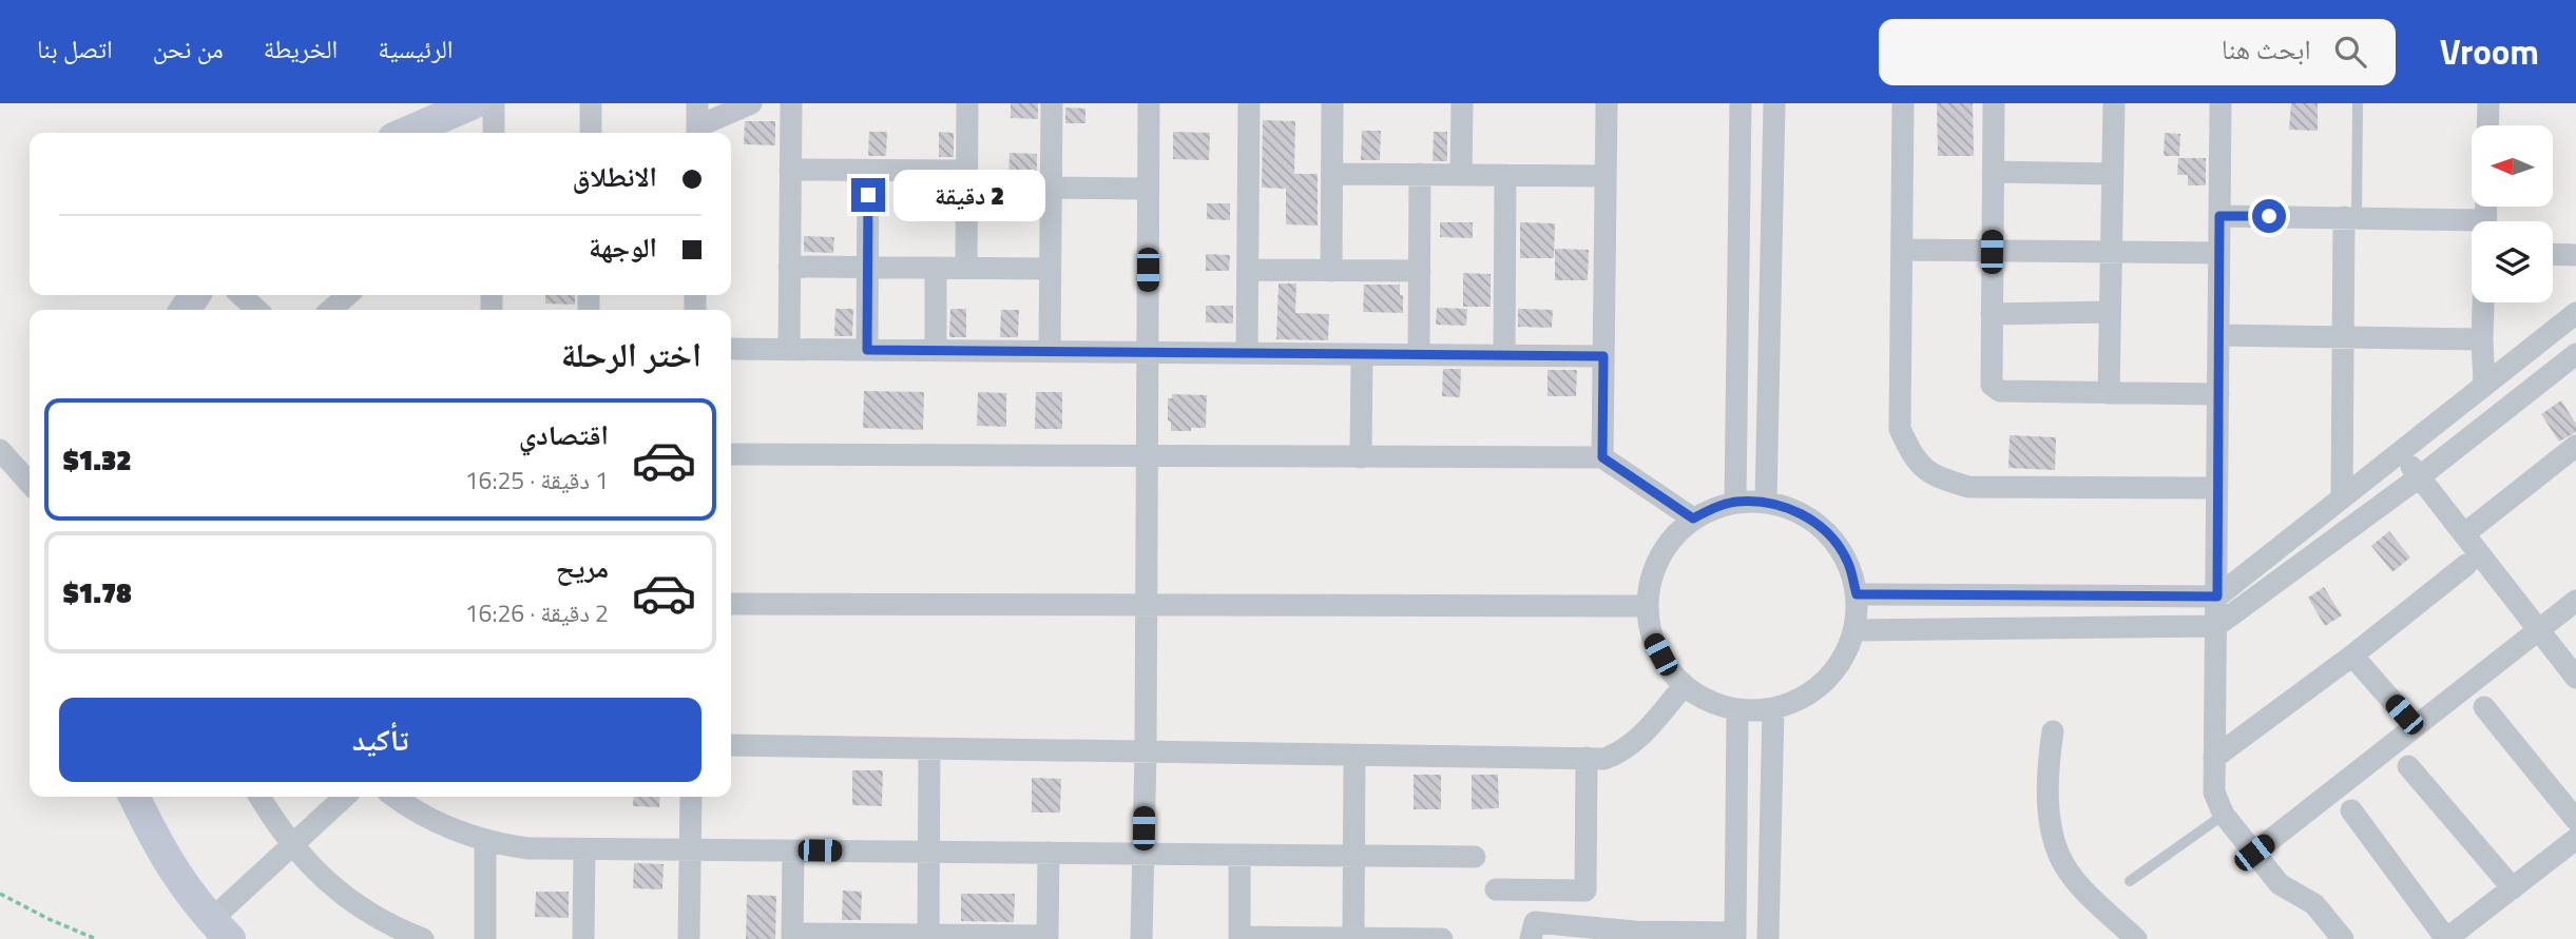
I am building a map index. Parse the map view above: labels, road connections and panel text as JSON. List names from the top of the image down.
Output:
{
  "north": "left",
  "page": {
    "header": "Vroom",
    "search": "ابحث هنا",
    "nav": [
      "الرئيسية",
      "الخريطة",
      "من نحن",
      "اتصل بنا"
    ],
    "banner": ["الانطلاق", "الوجهة"],
    "bubble": "2 دقيقة",
    "heading": "اختر الرحلة",
    "list": [
      {
        "name": "اقتصادي",
        "note": "1 دقيقة · 16:25",
        "value": "$1.32"
      },
      {
        "name": "مريح",
        "note": "2 دقيقة · 16:26",
        "value": "$1.78"
      }
    ],
    "buttons": "تأكيد"
  }
}
